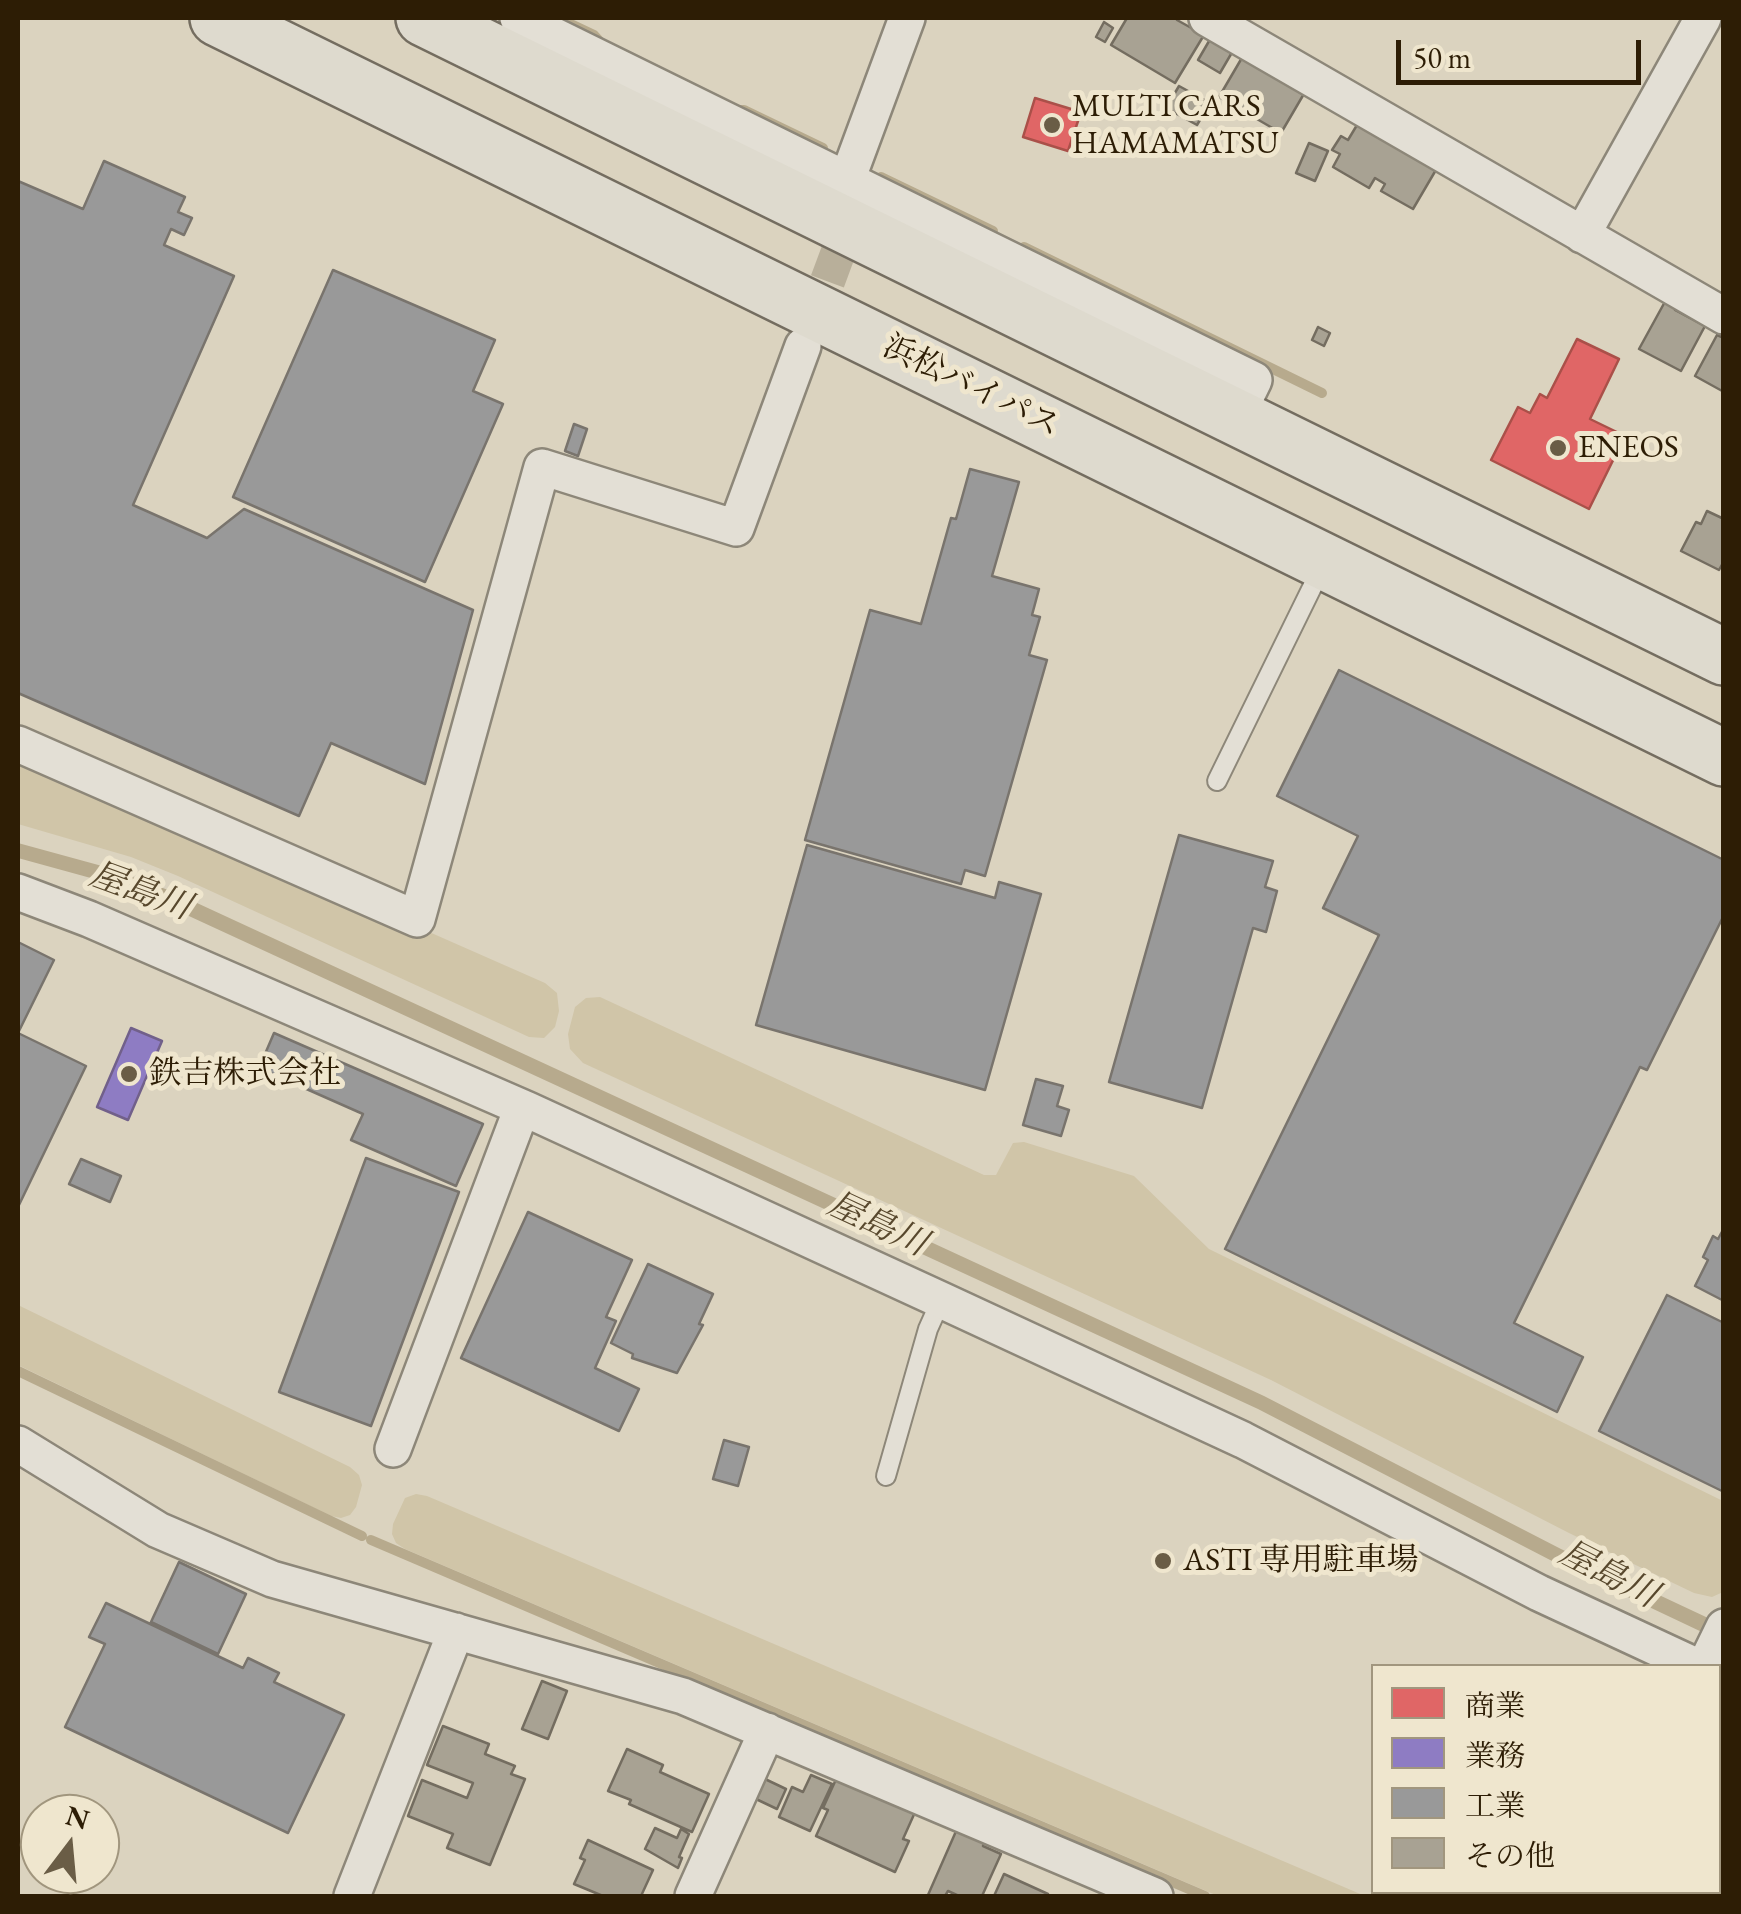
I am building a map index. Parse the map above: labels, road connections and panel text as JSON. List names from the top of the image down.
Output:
{
  "streets": {
    "highway": ["浜松バイパス"]
  },
  "water": ["屋島川"],
  "places": [
    "MULTI CARS HAMAMATSU",
    "ENEOS",
    "鉄吉株式会社",
    "ASTI 専用駐車場"
  ],
  "legend": [
    "商業",
    "業務",
    "工業",
    "その他"
  ],
  "scale_bar": "50 m",
  "north": "top"
}
